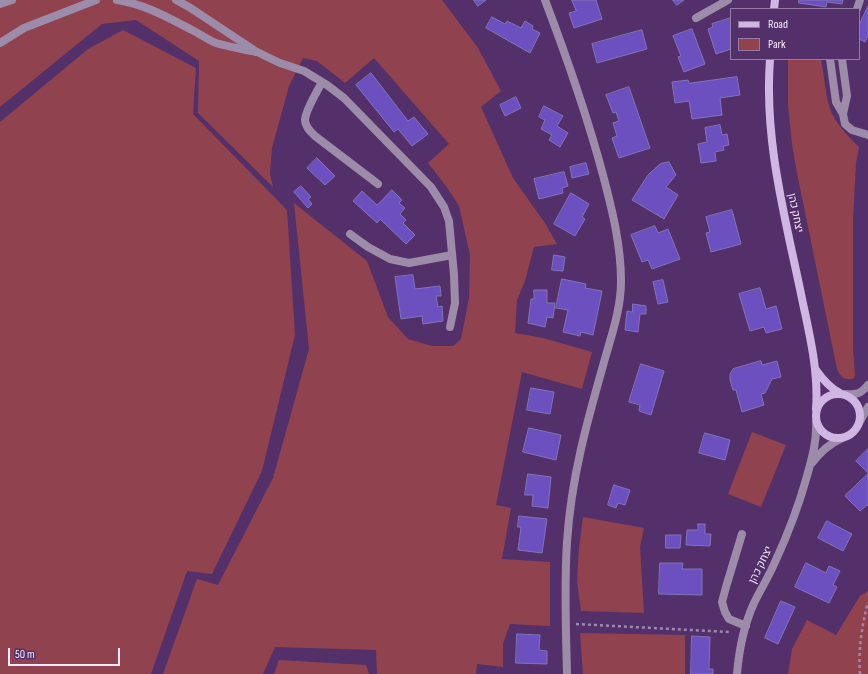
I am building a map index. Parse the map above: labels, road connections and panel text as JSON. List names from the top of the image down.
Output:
{
  "streets": {
    "street": ["יצחק כהן"]
  },
  "legend": ["Road", "Park"],
  "scale_bar": "50 m"
}
